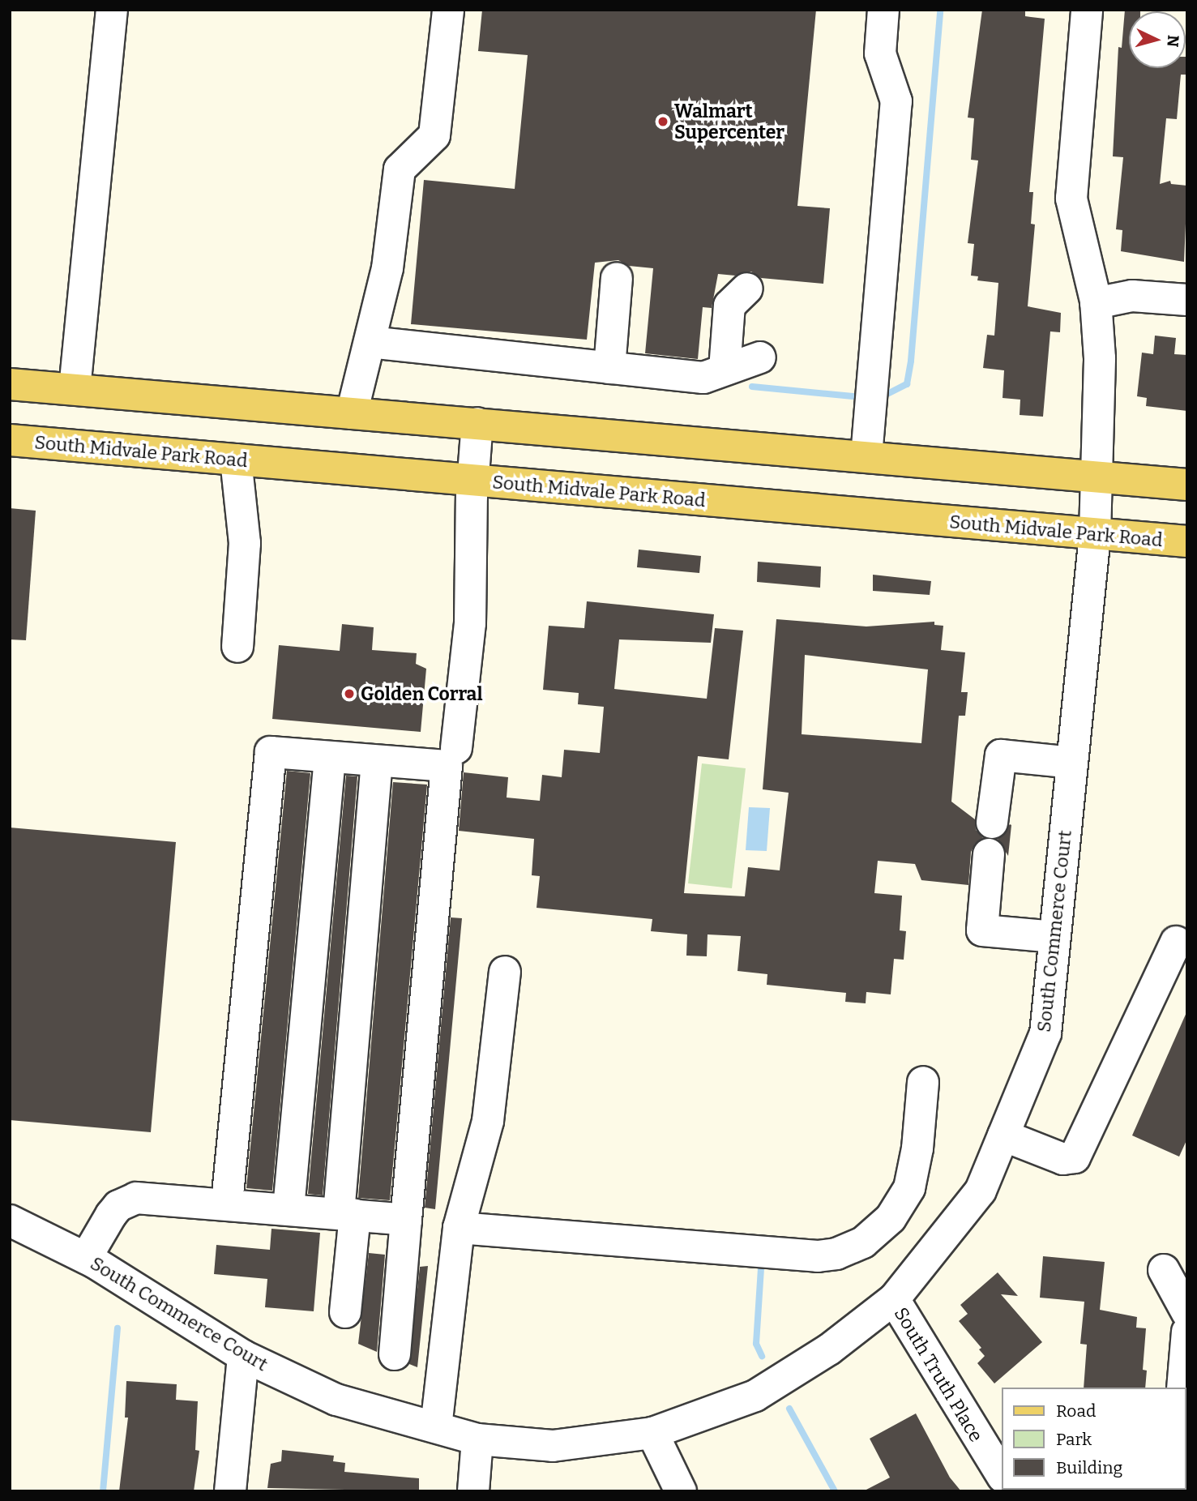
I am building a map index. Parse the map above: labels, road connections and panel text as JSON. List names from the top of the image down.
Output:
{
  "streets": {
    "main road": ["South Midvale Park Road"],
    "street": ["South Commerce Court", "South Truth Place"]
  },
  "crossings": [
    ["South Midvale Park Road", "South Commerce Court"],
    ["South Commerce Court", "South Truth Place"]
  ],
  "places": ["Walmart Supercenter", "Golden Corral"],
  "legend": ["Road", "Park", "Building"],
  "north": "right"
}
